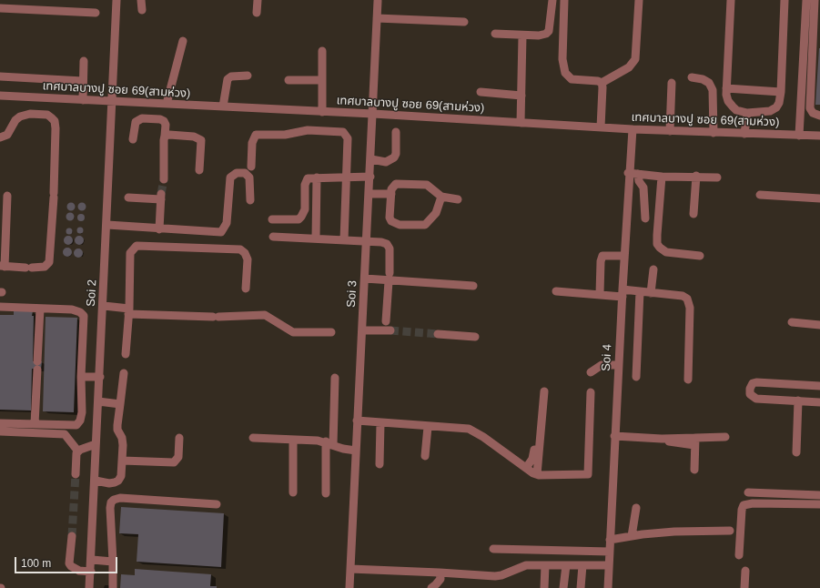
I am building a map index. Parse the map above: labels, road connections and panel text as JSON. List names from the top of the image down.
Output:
{
  "streets": {
    "street": [
      "เทศบาลบางปู ซอย 69(สามห่วง)",
      "Soi 2",
      "Soi 3",
      "Soi 4"
    ]
  },
  "crossings": [
    ["เทศบาลบางปู ซอย 69(สามห่วง)", "Soi 2"],
    ["เทศบาลบางปู ซอย 69(สามห่วง)", "Soi 3"],
    ["เทศบาลบางปู ซอย 69(สามห่วง)", "Soi 4"]
  ],
  "scale_bar": "100 m"
}
